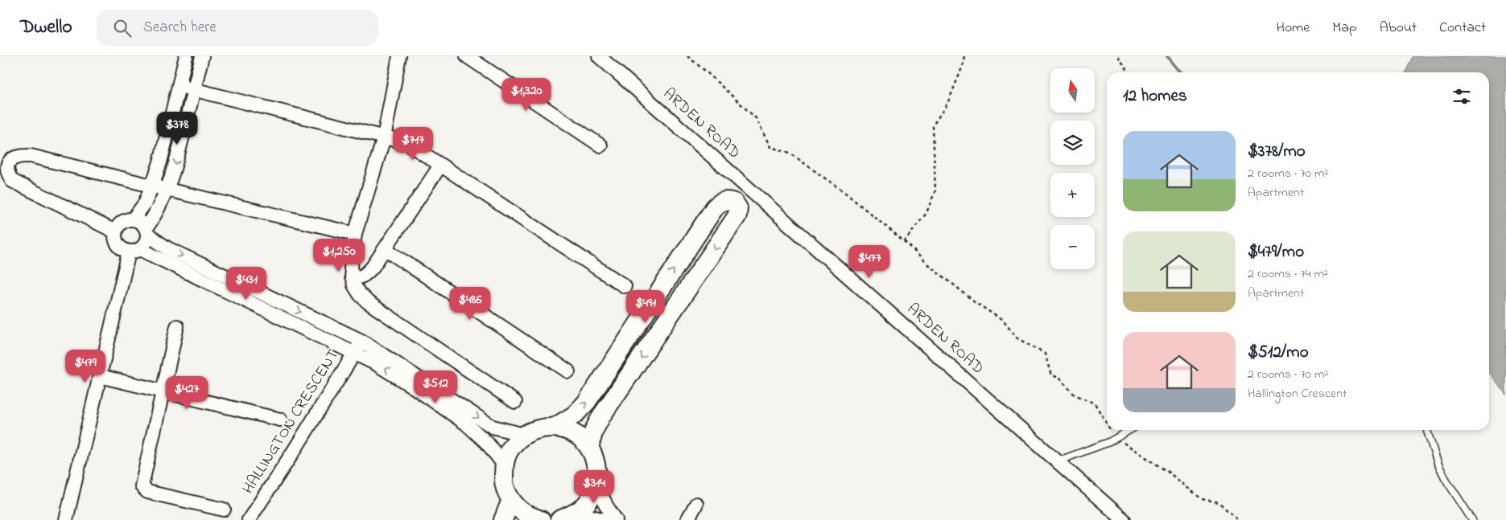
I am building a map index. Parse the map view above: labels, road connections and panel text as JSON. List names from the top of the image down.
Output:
{
  "streets": {
    "street": ["ARDEN ROAD", "HALLINGTON CRESCENT"]
  },
  "north": "top",
  "page": {
    "header": "Dwello",
    "search": "Search here",
    "nav": [
      "Home",
      "Map",
      "About",
      "Contact"
    ],
    "map_buttons": ["+", "−"],
    "heading": "12 homes",
    "price": [
      "$1,320",
      "$378",
      "$717",
      "$1,250",
      "$477",
      "$431",
      "$486",
      "$491",
      "$479",
      "$512",
      "$427",
      "$314"
    ],
    "list": [
      {
        "name": "$378/mo",
        "note": "2 rooms · 70 m² · Apartment"
      },
      {
        "name": "$479/mo",
        "note": "2 rooms · 74 m² · Apartment"
      },
      {
        "name": "$512/mo",
        "note": "2 rooms · 70 m² · Hallington Crescent"
      }
    ]
  }
}
